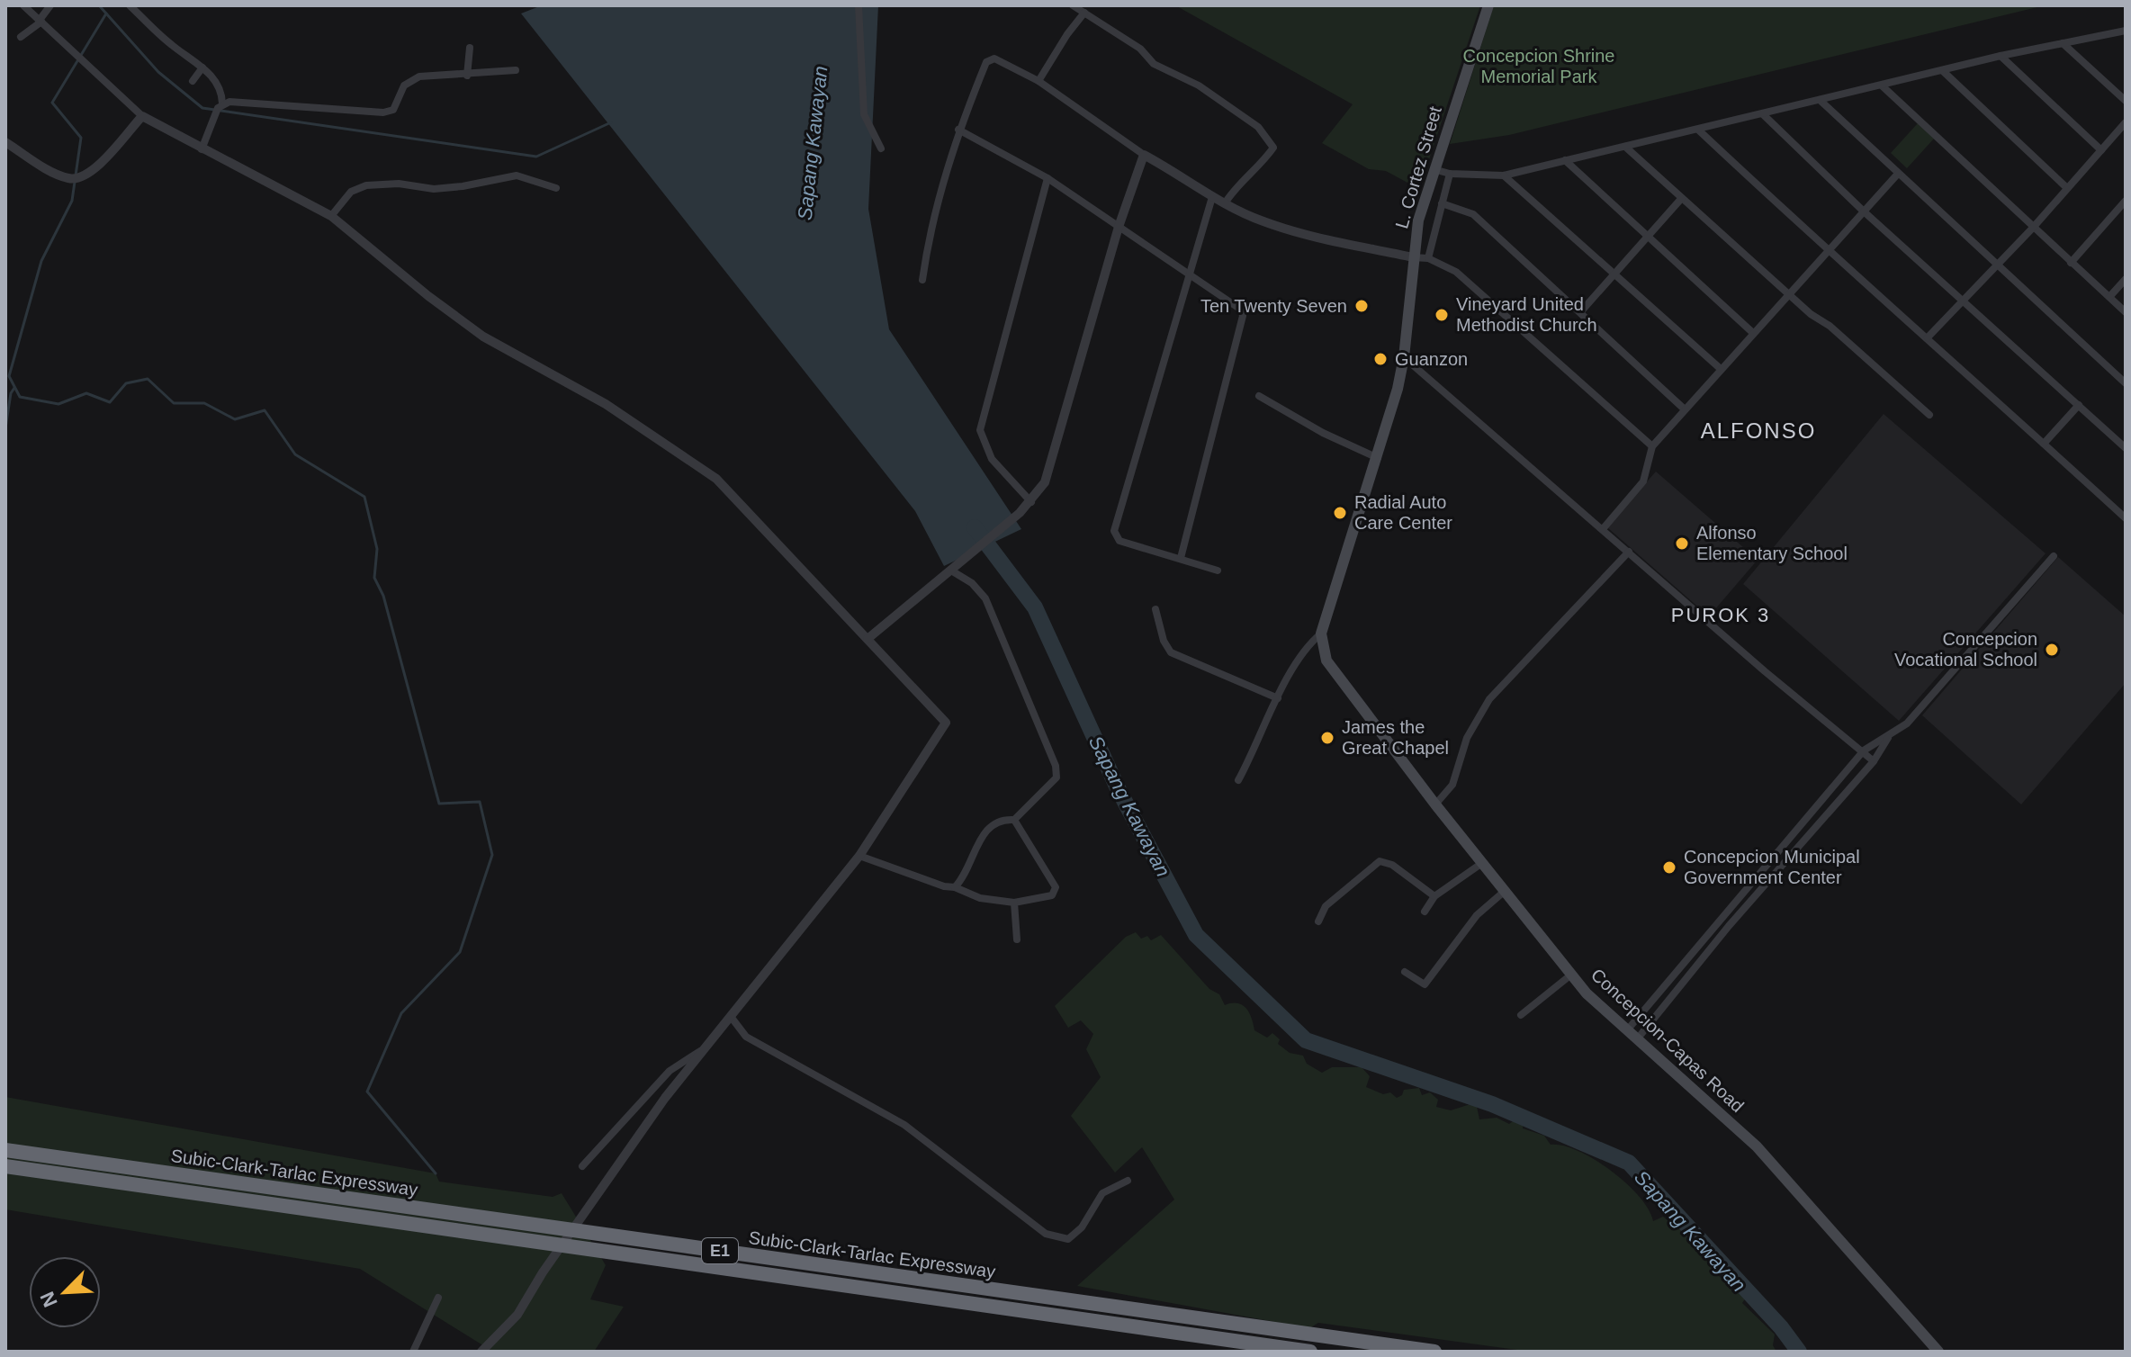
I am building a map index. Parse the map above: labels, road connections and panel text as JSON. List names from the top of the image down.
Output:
{
  "streets": {
    "highway": ["Subic-Clark-Tarlac Expressway", "E1"],
    "main road": ["L. Cortez Street", "Concepcion-Capas Road"]
  },
  "crossings": [
    ["L. Cortez Street", "Concepcion-Capas Road"]
  ],
  "districts": ["ALFONSO", "PUROK 3"],
  "water": ["Sapang Kawayan"],
  "parks": ["Concepcion Shrine Memorial Park"],
  "places": [
    "Ten Twenty Seven",
    "Vineyard United Methodist Church",
    "Guanzon",
    "Radial Auto Care Center",
    "Alfonso Elementary School",
    "Concepcion Vocational School",
    "James the Great Chapel",
    "Concepcion Municipal Government Center"
  ],
  "north": "bottom left"
}
